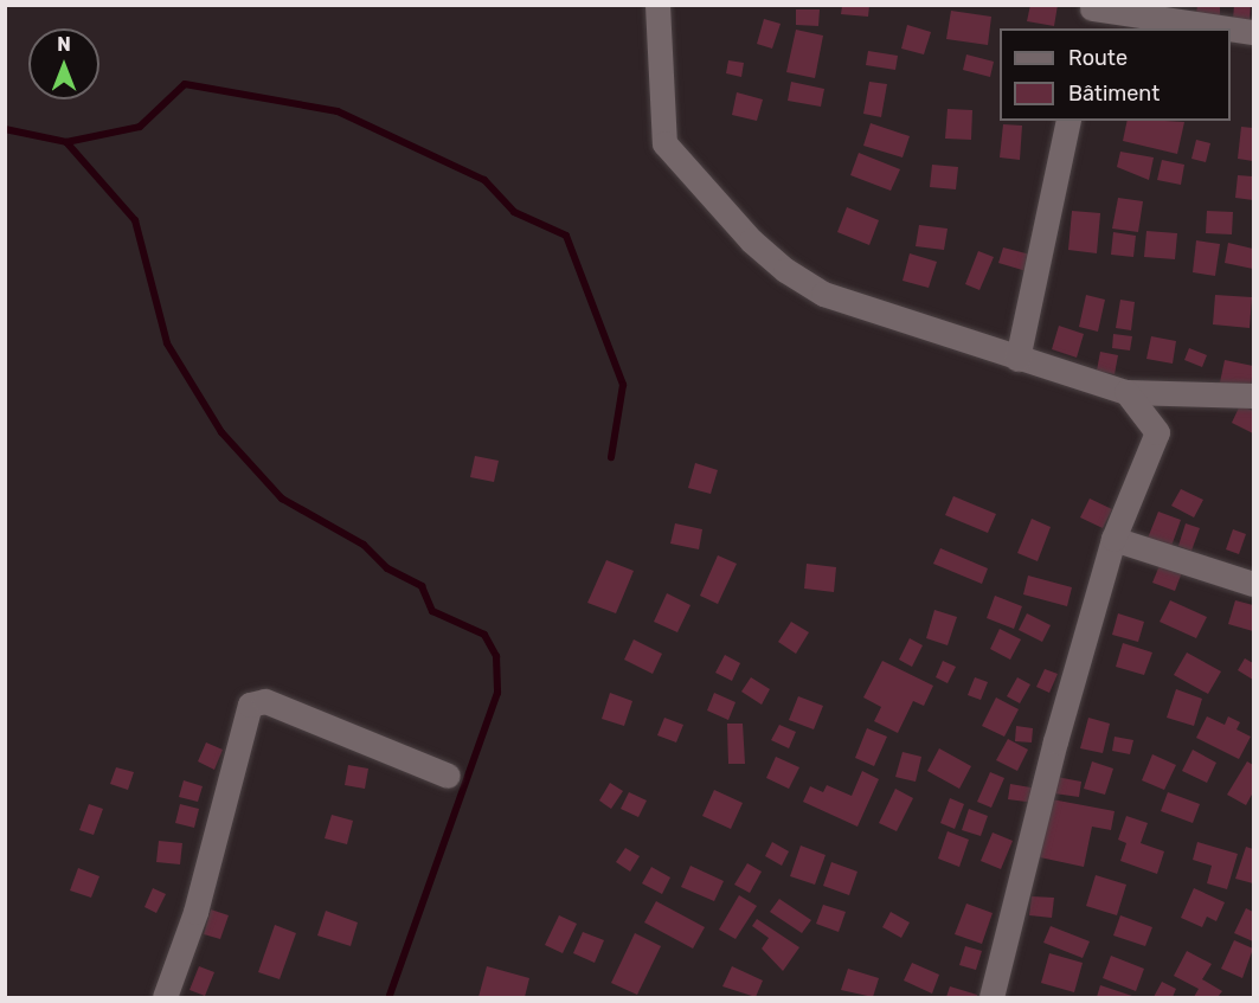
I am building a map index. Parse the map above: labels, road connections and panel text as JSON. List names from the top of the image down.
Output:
{
  "legend": ["Route", "Bâtiment"],
  "north": "top"
}
